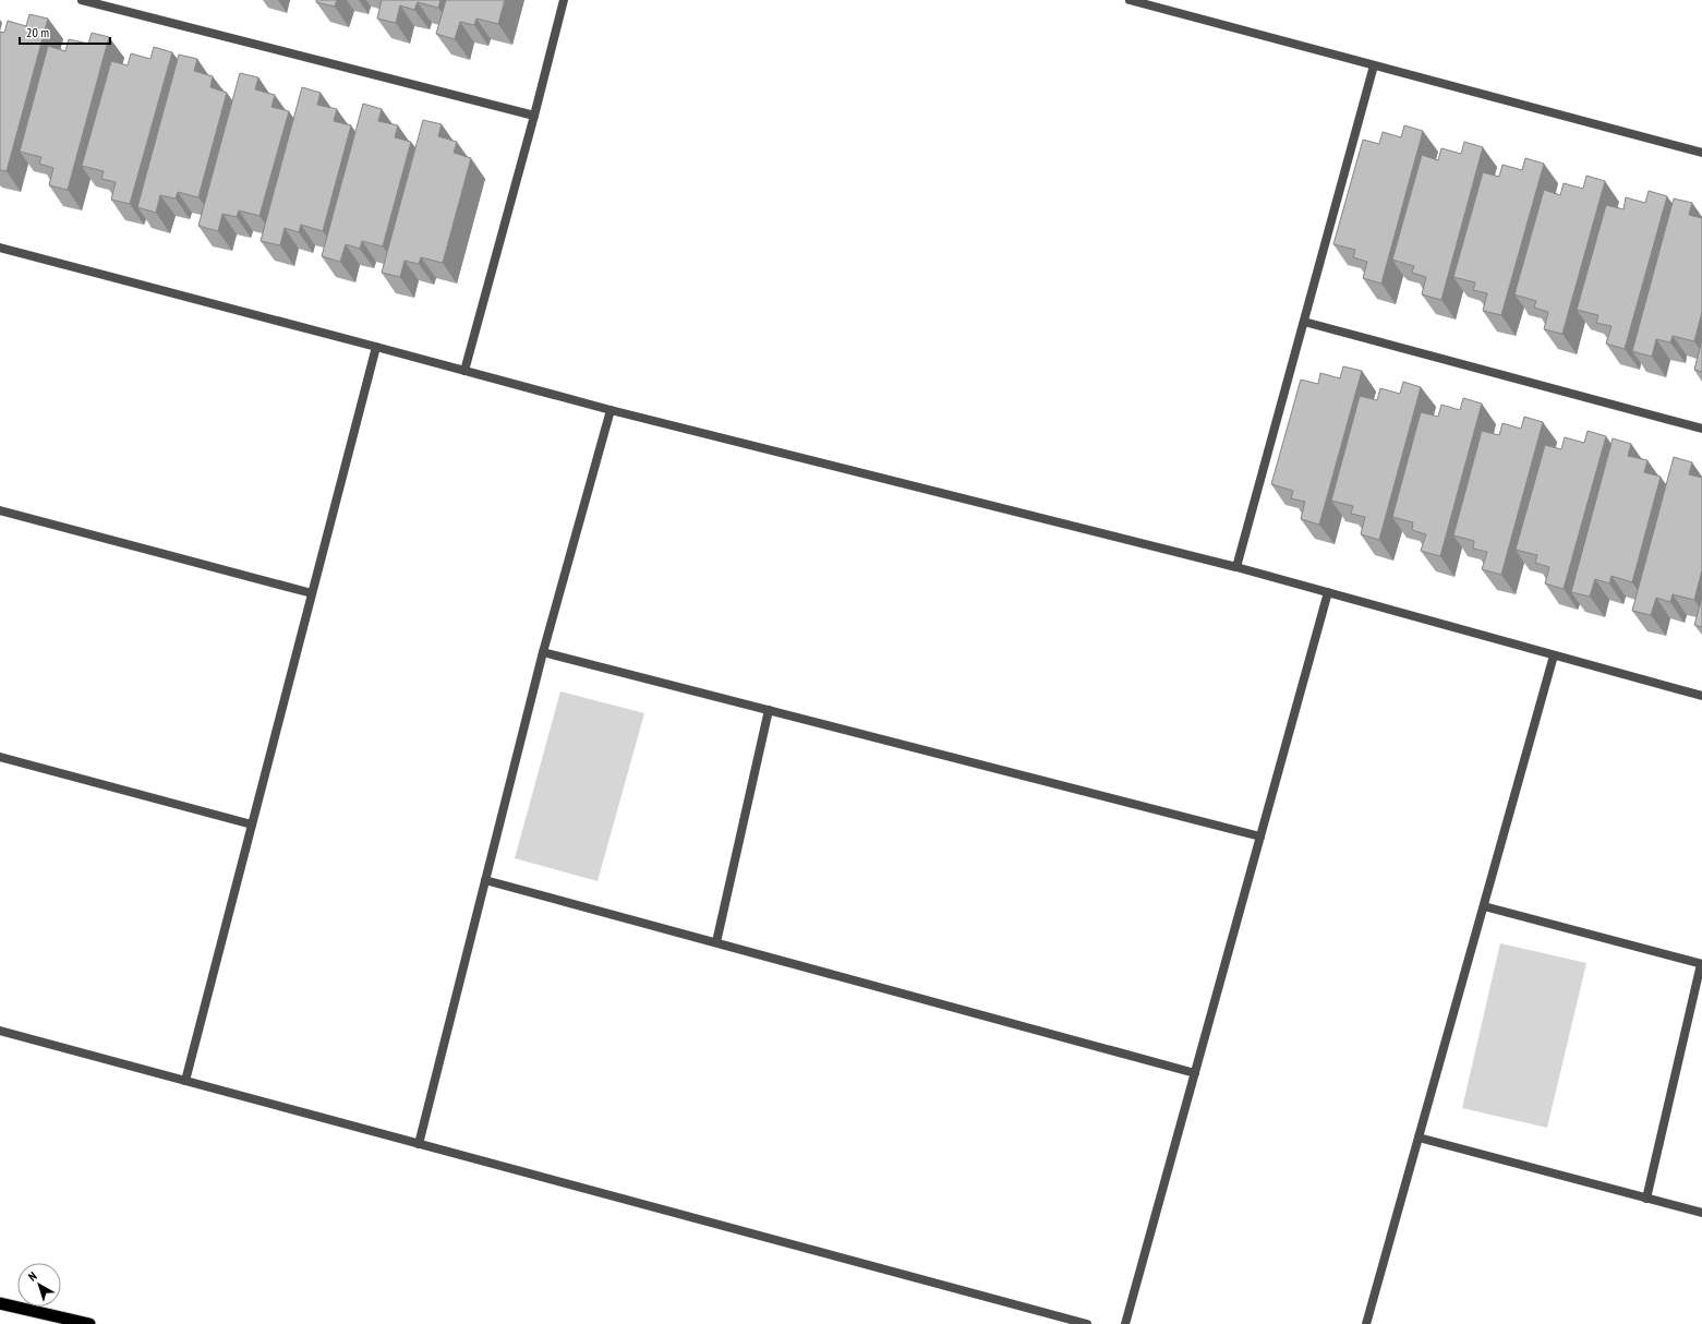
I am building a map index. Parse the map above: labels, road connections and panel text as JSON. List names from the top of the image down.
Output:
{
  "scale_bar": "20 m",
  "north": "top left"
}
